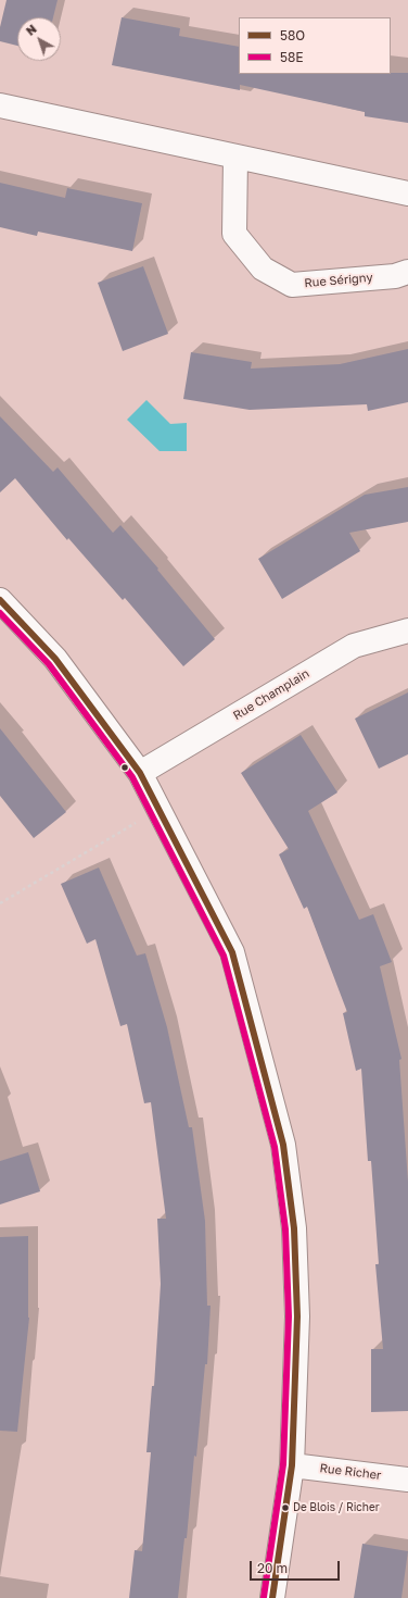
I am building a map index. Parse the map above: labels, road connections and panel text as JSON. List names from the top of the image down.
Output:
{
  "streets": {
    "street": ["Rue Sérigny", "Rue Champlain", "Rue Richer"]
  },
  "places": ["De Blois / Richer"],
  "lines": ["transit line 58O", "transit line 58E"],
  "legend": ["58O", "58E"],
  "scale_bar": "20 m",
  "north": "top left"
}
